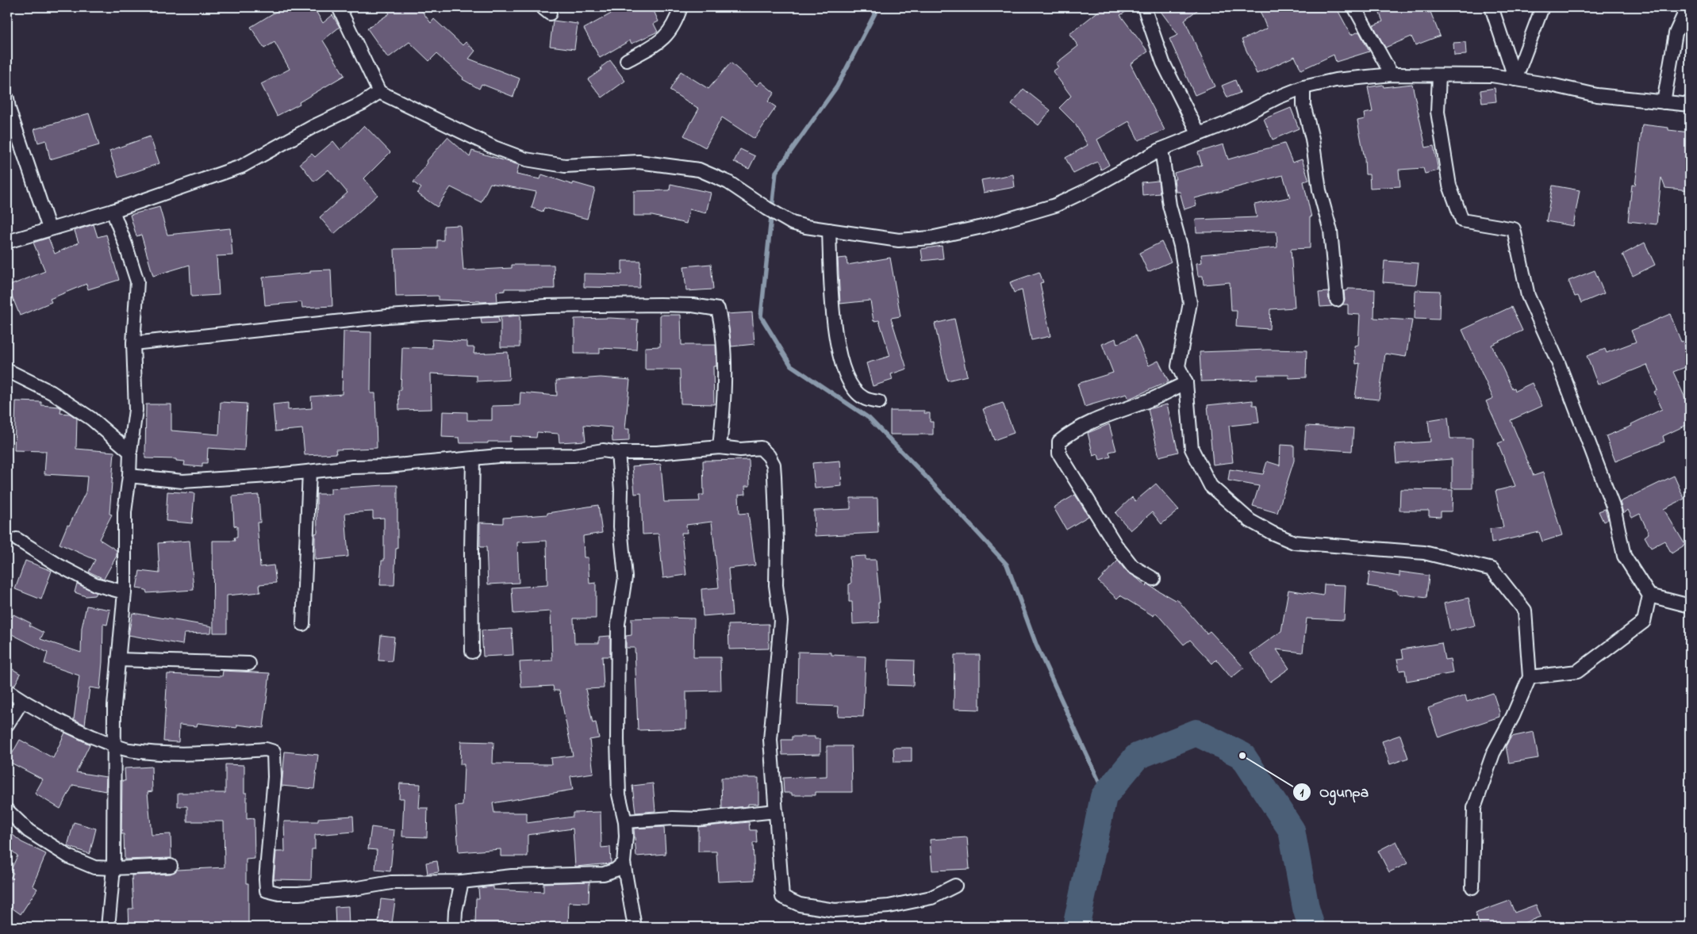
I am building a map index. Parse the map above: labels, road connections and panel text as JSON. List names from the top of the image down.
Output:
{
  "places": ["Ogunpa"]
}
